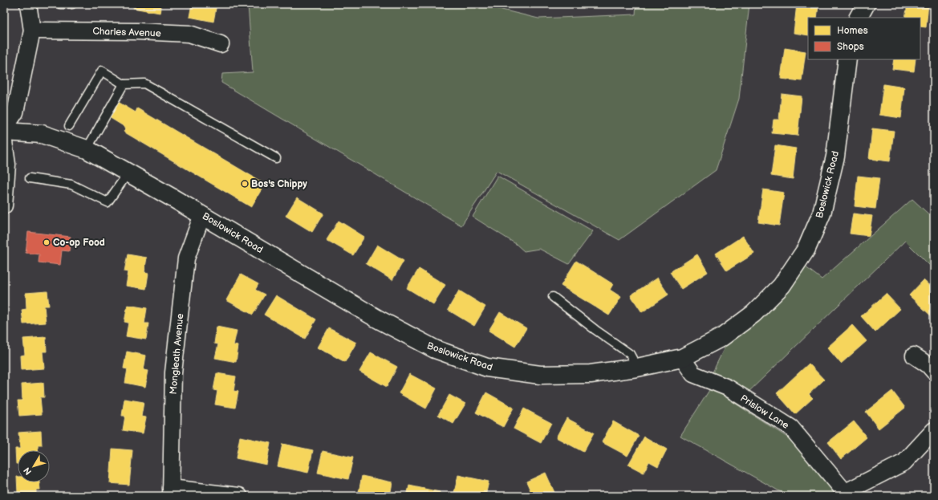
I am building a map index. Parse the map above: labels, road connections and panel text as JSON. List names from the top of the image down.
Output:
{
  "streets": {
    "street": [
      "Charles Avenue",
      "Boslowick Road",
      "Mongleath Avenue",
      "Prislow Lane"
    ]
  },
  "crossings": [
    ["Boslowick Road", "Mongleath Avenue"],
    ["Boslowick Road", "Prislow Lane"]
  ],
  "places": ["Bos's Chippy", "Co-op Food"],
  "legend": ["Homes", "Shops"],
  "north": "bottom left"
}
